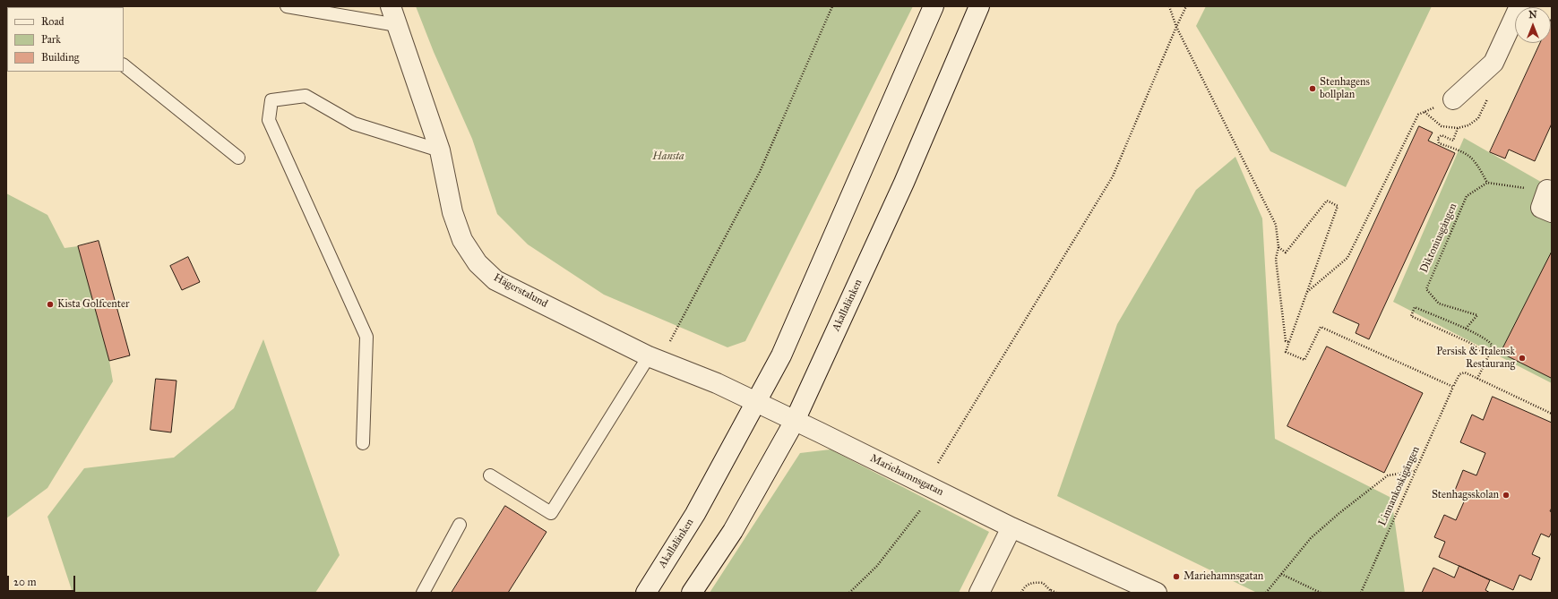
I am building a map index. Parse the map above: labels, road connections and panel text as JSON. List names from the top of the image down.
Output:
{
  "streets": {
    "main road": ["Hägerstalund", "Akallalänken", "Mariehamnsgatan"],
    "path": ["Diktoniusgången", "Linnankoskigången"]
  },
  "crossings": [
    ["Hägerstalund", "Akallalänken"],
    ["Hägerstalund", "Mariehamnsgatan"],
    ["Akallalänken", "Mariehamnsgatan"]
  ],
  "parks": ["Hansta"],
  "places": [
    "Stenhagens bollplan",
    "Kista Golfcenter",
    "Persisk & Italensk Restaurang",
    "Stenhagsskolan",
    "Mariehamnsgatan"
  ],
  "legend": ["Road", "Park", "Building"],
  "scale_bar": "20 m",
  "north": "top"
}
